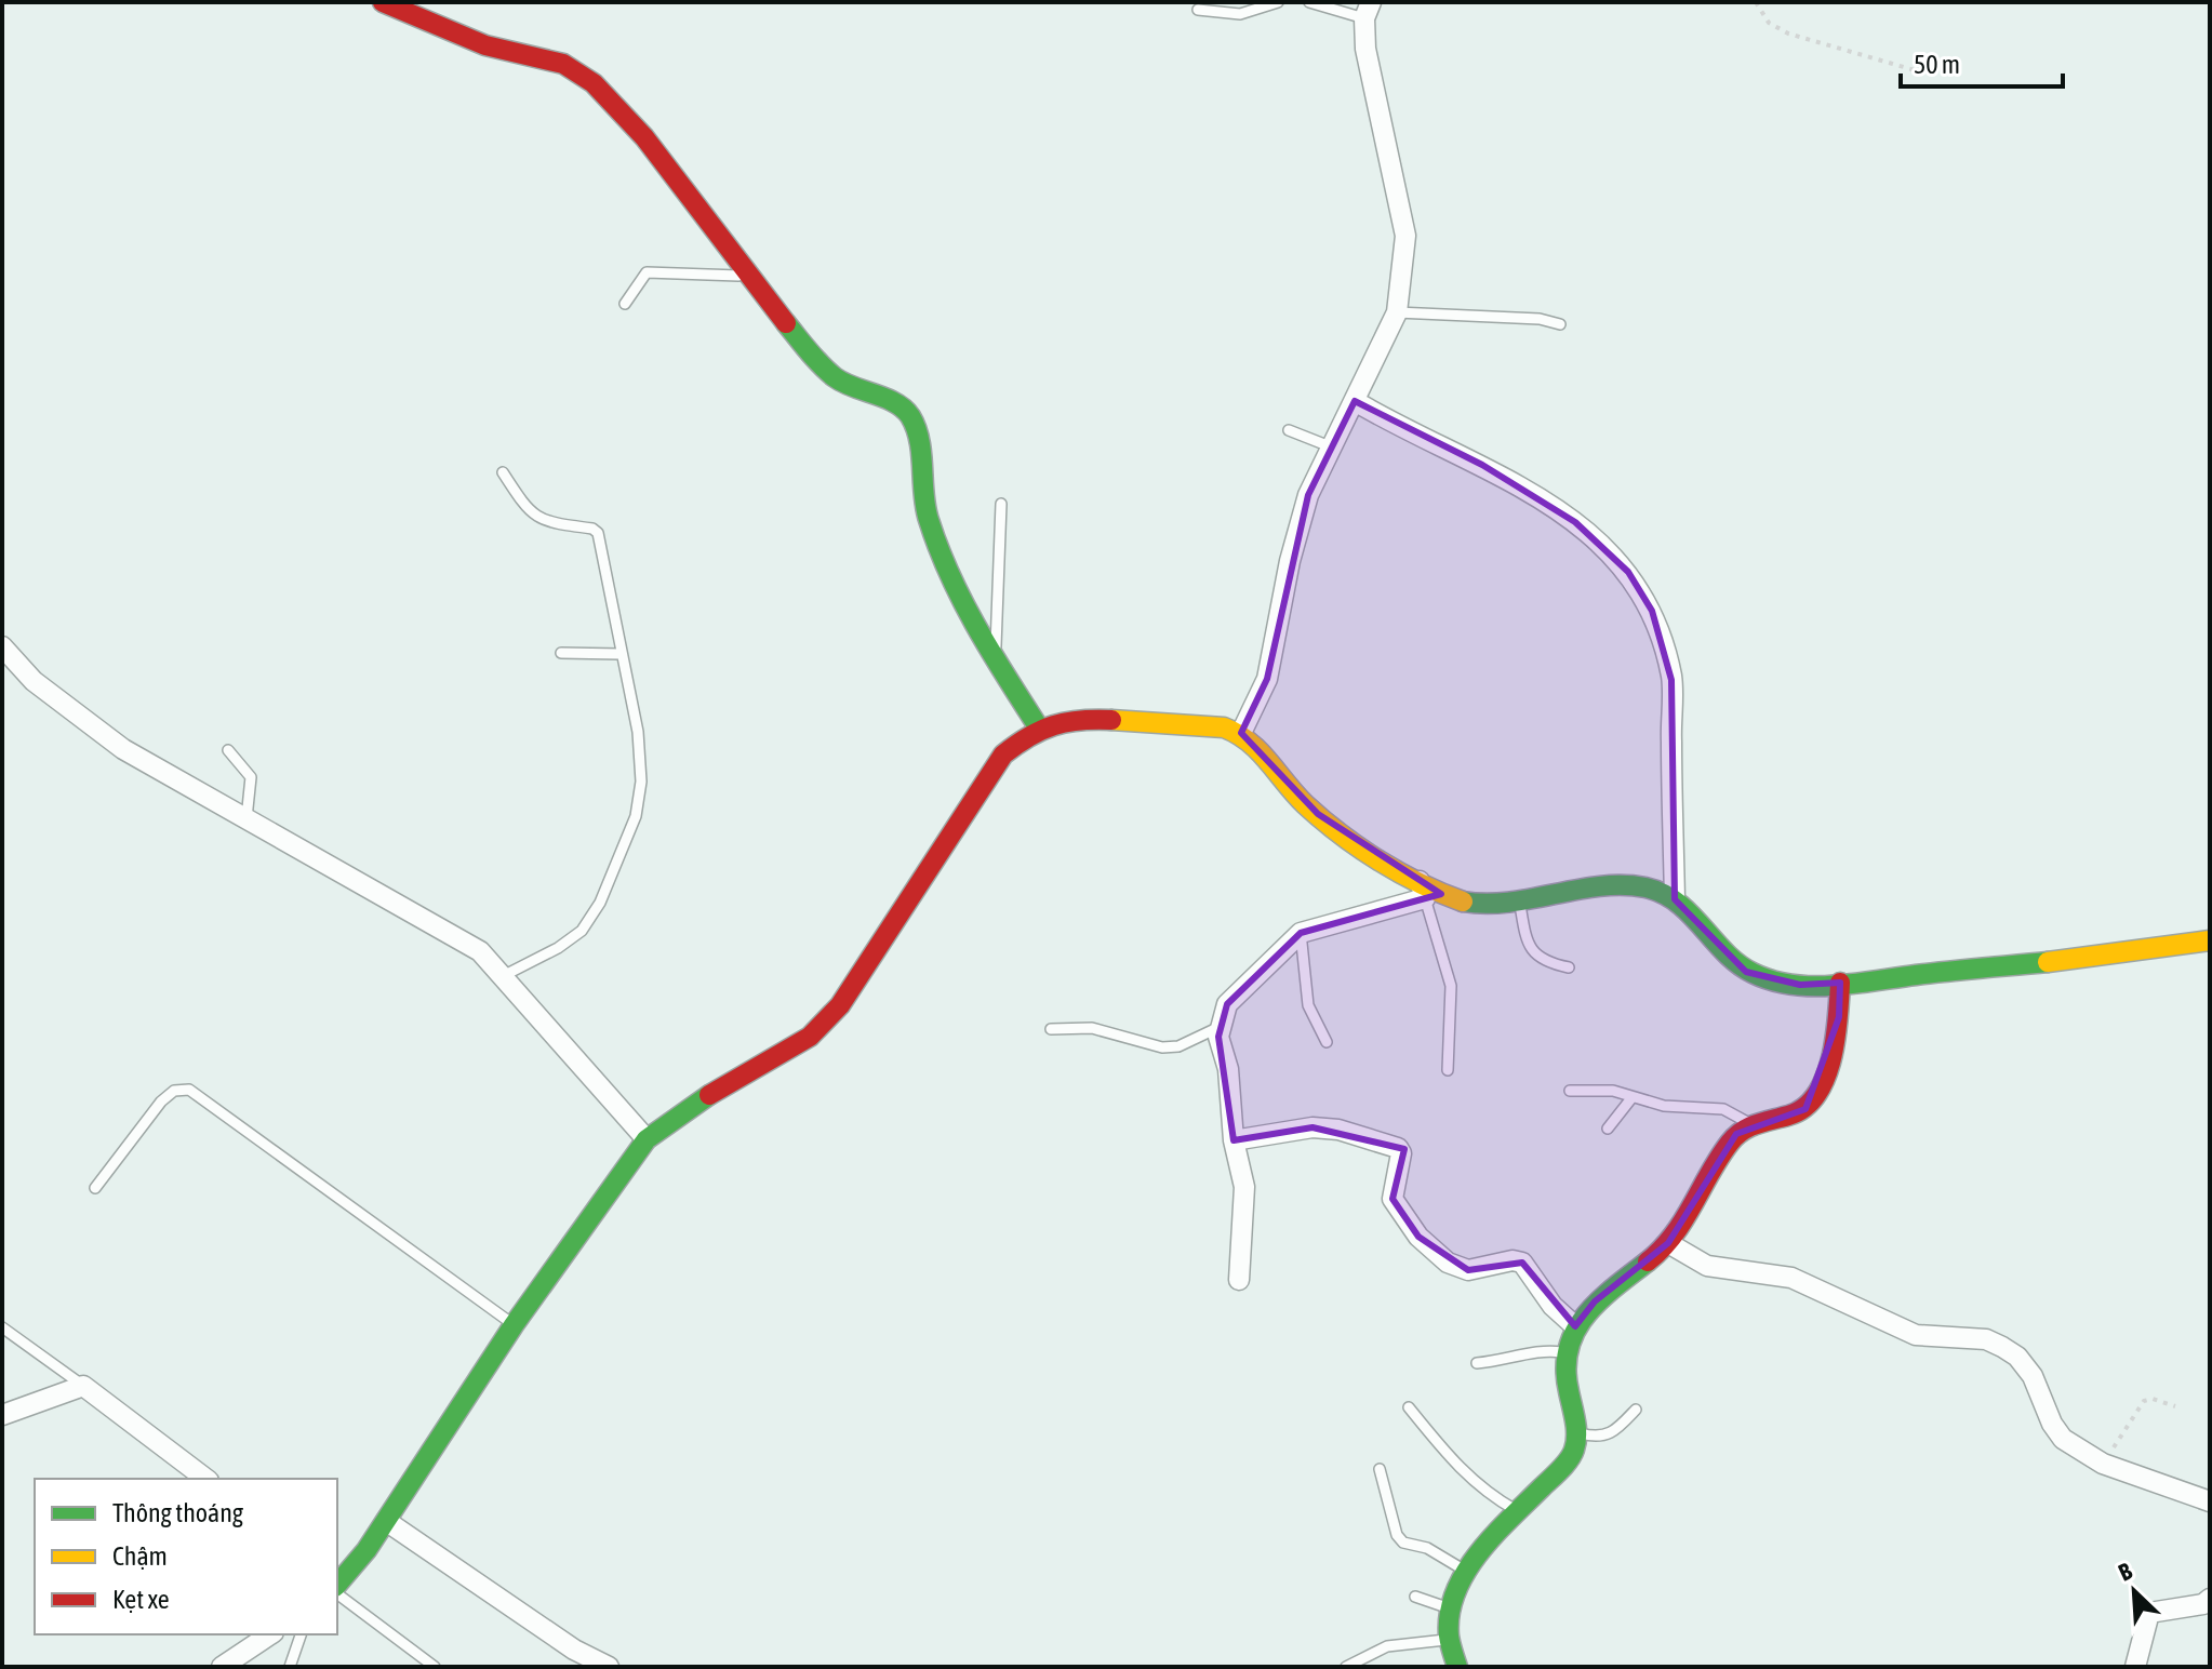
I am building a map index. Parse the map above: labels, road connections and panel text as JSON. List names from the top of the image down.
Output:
{
  "legend": ["Thông thoáng", "Chậm", "Kẹt xe"],
  "scale_bar": "50 m",
  "north": "top left"
}
